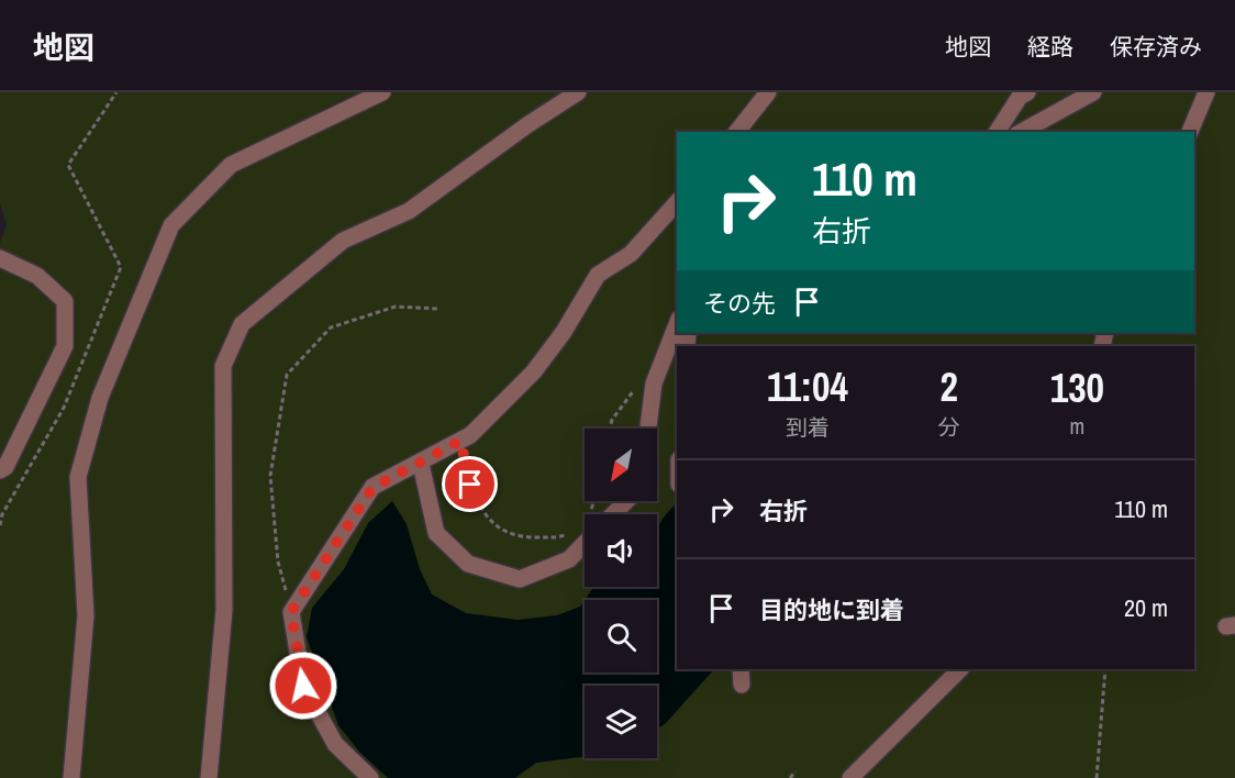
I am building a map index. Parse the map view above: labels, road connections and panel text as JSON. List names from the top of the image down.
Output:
{
  "north": "bottom left",
  "page": {
    "header": "地図",
    "nav": ["地図", "経路", "保存済み"],
    "turn": ["110 m", "右折"],
    "then": "その先",
    "eta": [
      "11:04",
      "到着",
      "2",
      "分",
      "130",
      "m"
    ],
    "list": [
      {
        "name": "右折",
        "value": "110 m"
      },
      {
        "name": "目的地に到着",
        "value": "20 m"
      }
    ]
  }
}
